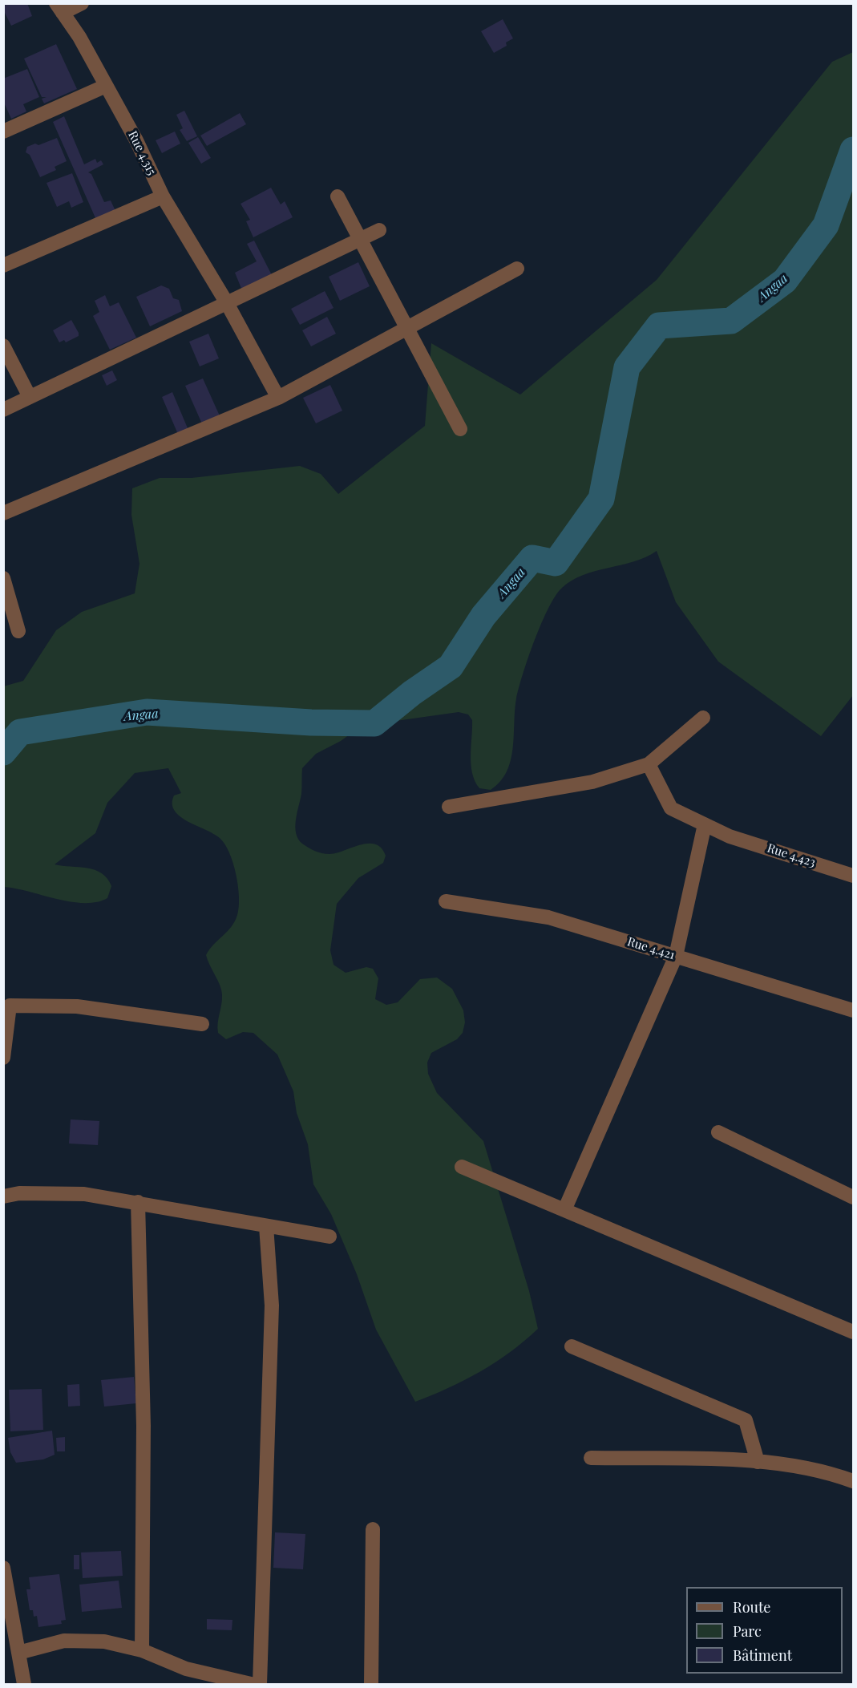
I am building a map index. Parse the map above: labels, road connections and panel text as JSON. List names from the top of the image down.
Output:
{
  "streets": {
    "street": ["Rue 4.315", "Rue 4.423", "Rue 4.421"]
  },
  "water": ["Angaa"],
  "legend": ["Route", "Parc", "Bâtiment"]
}
